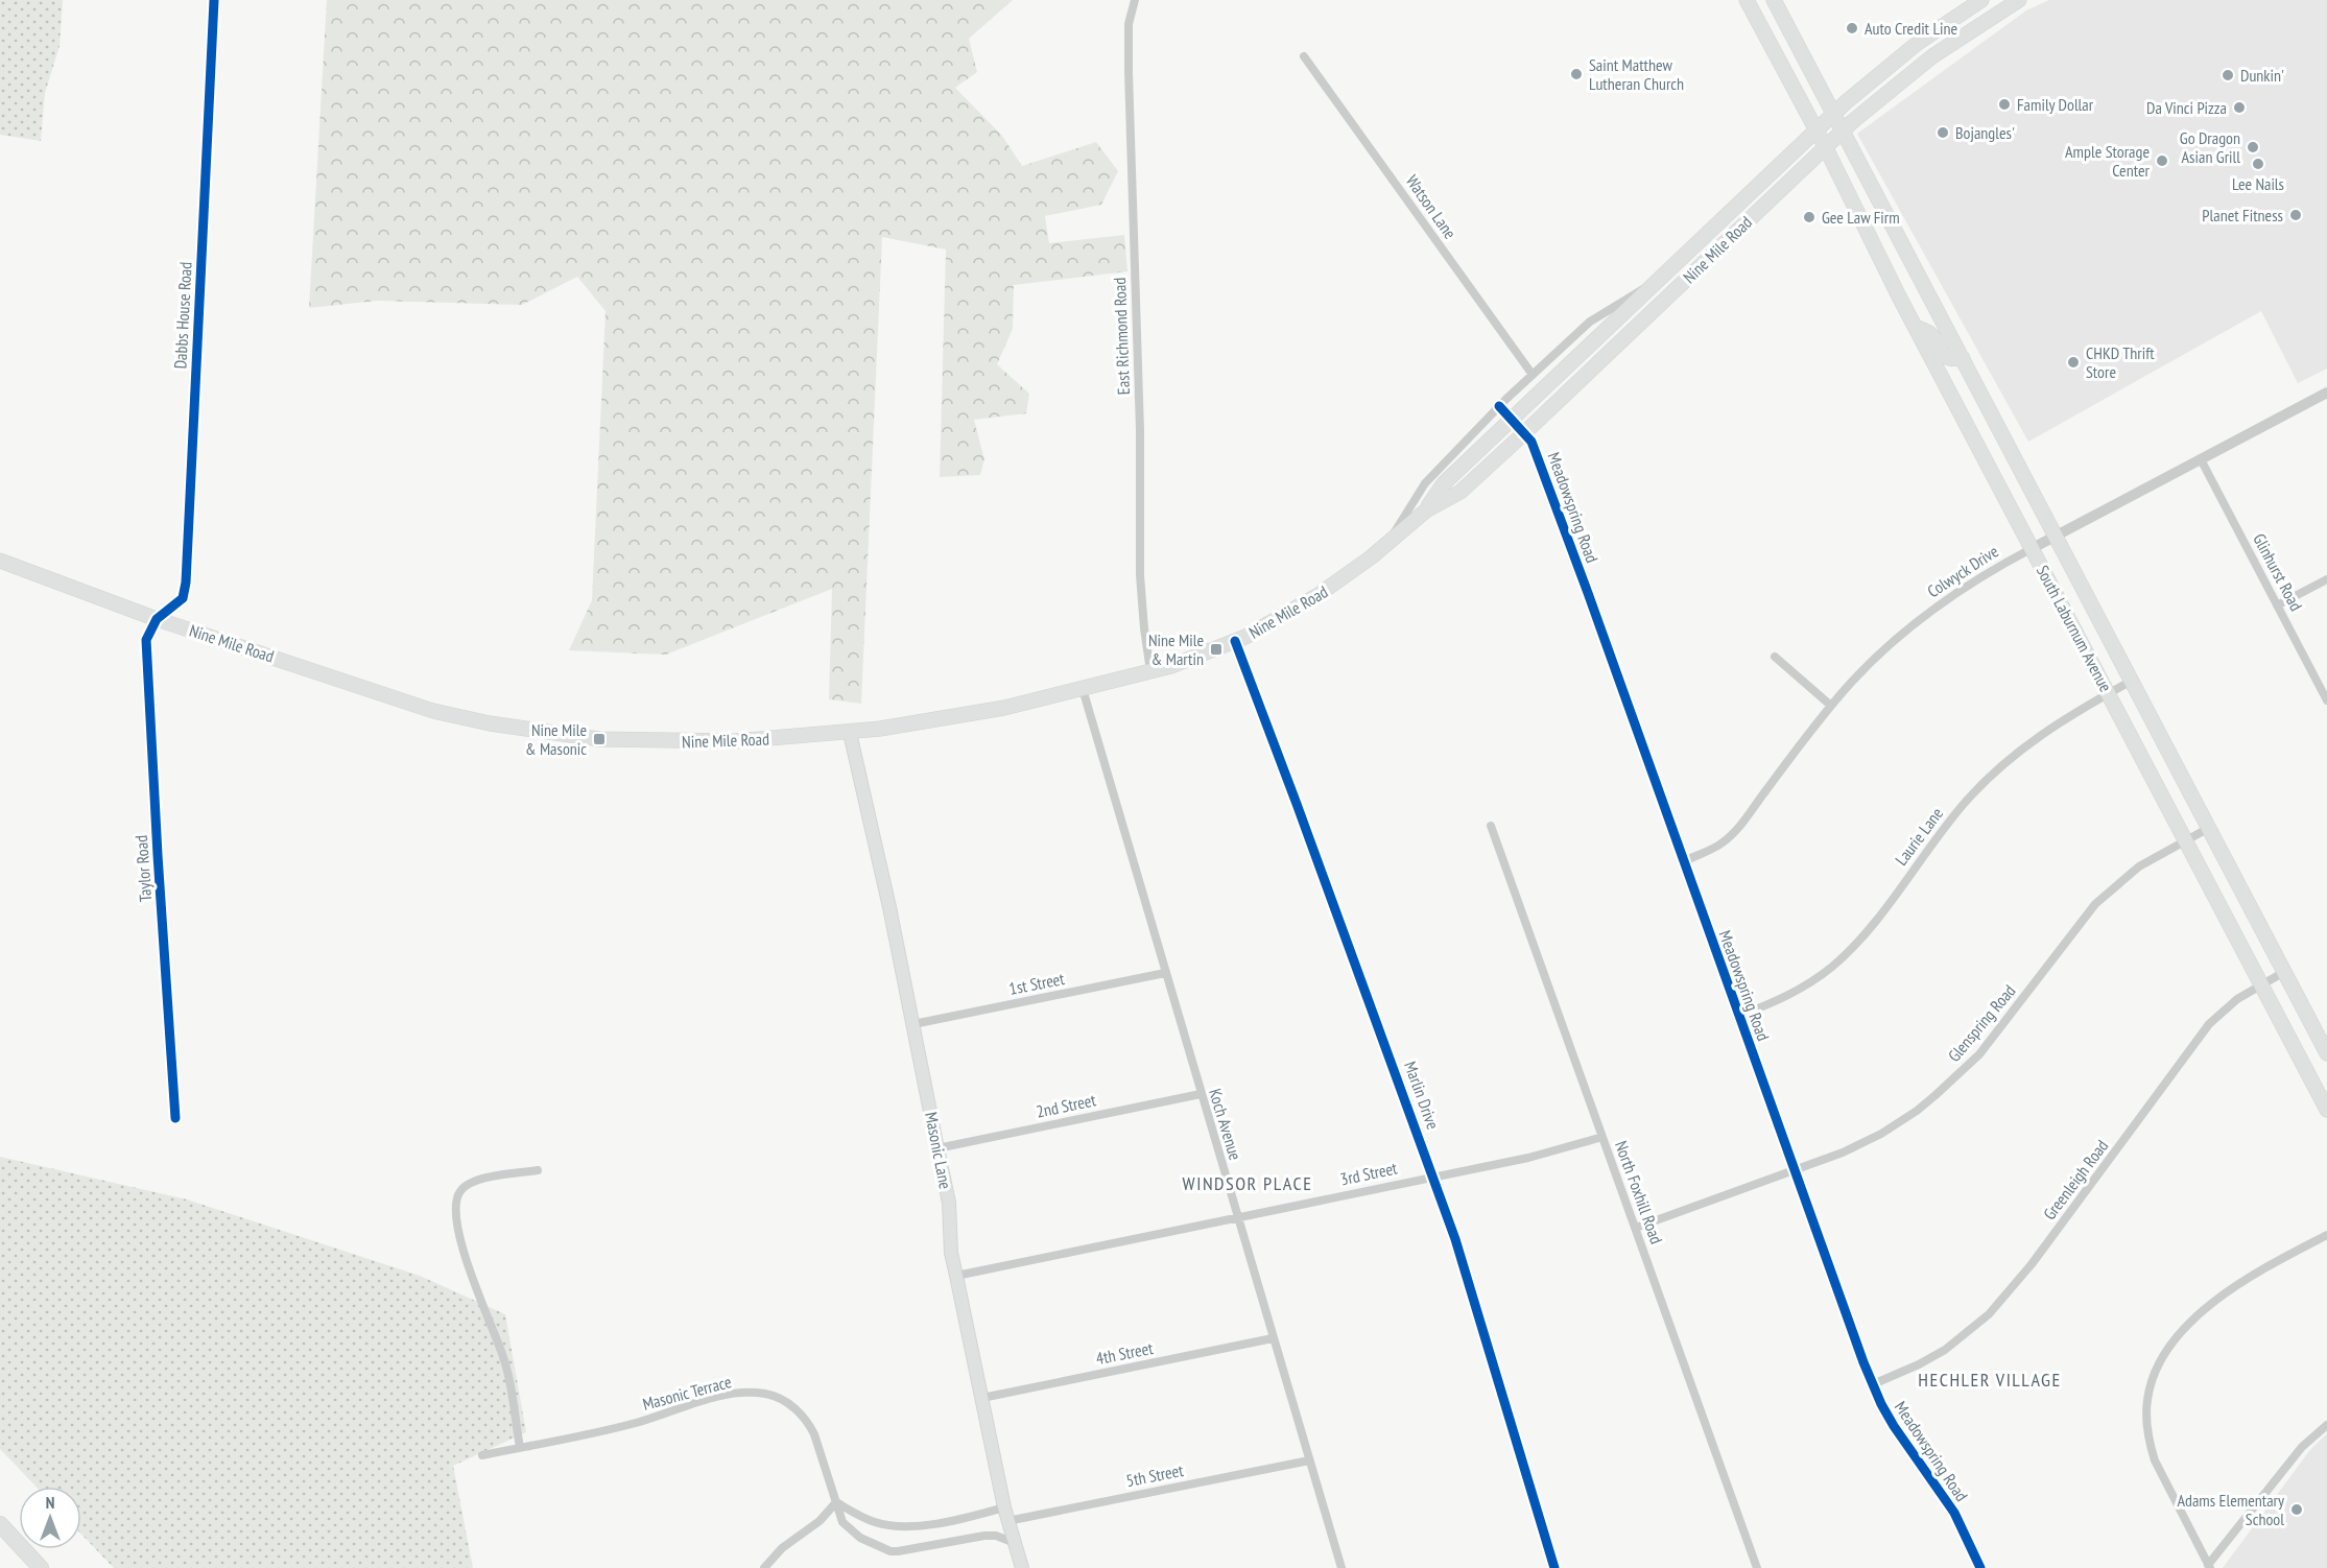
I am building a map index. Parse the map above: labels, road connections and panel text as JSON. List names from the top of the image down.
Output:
{
  "streets": {
    "main road": ["Nine Mile Road", "South Laburnum Avenue", "Masonic Lane"],
    "street": [
      "Watson Lane",
      "Dabbs House Road",
      "East Richmond Road",
      "Meadowspring Road",
      "Colwyck Drive",
      "Glinhurst Road",
      "Laurie Lane",
      "Taylor Road",
      "1st Street",
      "Glenspring Road",
      "Marlin Drive",
      "2nd Street",
      "Koch Avenue",
      "3rd Street",
      "Greenleigh Road",
      "North Foxhill Road",
      "4th Street",
      "Masonic Terrace",
      "5th Street"
    ]
  },
  "crossings": [
    ["Nine Mile Road", "Dabbs House Road"],
    ["Nine Mile Road", "East Richmond Road"],
    ["Nine Mile Road", "Meadowspring Road"],
    ["Nine Mile Road", "South Laburnum Avenue"],
    ["Nine Mile Road", "Taylor Road"],
    ["Nine Mile Road", "Marlin Drive"],
    ["Nine Mile Road", "Koch Avenue"],
    ["Nine Mile Road", "Masonic Lane"],
    ["Dabbs House Road", "Taylor Road"],
    ["Meadowspring Road", "Colwyck Drive"],
    ["Meadowspring Road", "Laurie Lane"],
    ["Meadowspring Road", "Glenspring Road"],
    ["Meadowspring Road", "Greenleigh Road"],
    ["Colwyck Drive", "Glinhurst Road"],
    ["Colwyck Drive", "South Laburnum Avenue"],
    ["South Laburnum Avenue", "Laurie Lane"],
    ["South Laburnum Avenue", "Glenspring Road"],
    ["South Laburnum Avenue", "Greenleigh Road"],
    ["1st Street", "Koch Avenue"],
    ["1st Street", "Masonic Lane"],
    ["Glenspring Road", "North Foxhill Road"],
    ["Marlin Drive", "3rd Street"],
    ["2nd Street", "Koch Avenue"],
    ["2nd Street", "Masonic Lane"],
    ["Koch Avenue", "3rd Street"],
    ["Koch Avenue", "4th Street"],
    ["Koch Avenue", "5th Street"],
    ["Masonic Lane", "3rd Street"],
    ["Masonic Lane", "4th Street"],
    ["Masonic Lane", "Masonic Terrace"],
    ["Masonic Lane", "5th Street"],
    ["3rd Street", "North Foxhill Road"]
  ],
  "districts": ["WINDSOR PLACE", "HECHLER VILLAGE"],
  "places": {
    "other": [
      "Auto Credit Line",
      "Saint Matthew Lutheran Church",
      "Dunkin'",
      "Family Dollar",
      "Da Vinci Pizza",
      "Bojangles'",
      "Go Dragon Asian Grill",
      "Ample Storage Center",
      "Lee Nails",
      "Planet Fitness",
      "Gee Law Firm",
      "CHKD Thrift Store",
      "Adams Elementary School"
    ],
    "transit": ["Nine Mile & Martin", "Nine Mile & Masonic"]
  },
  "north": "top"
}
